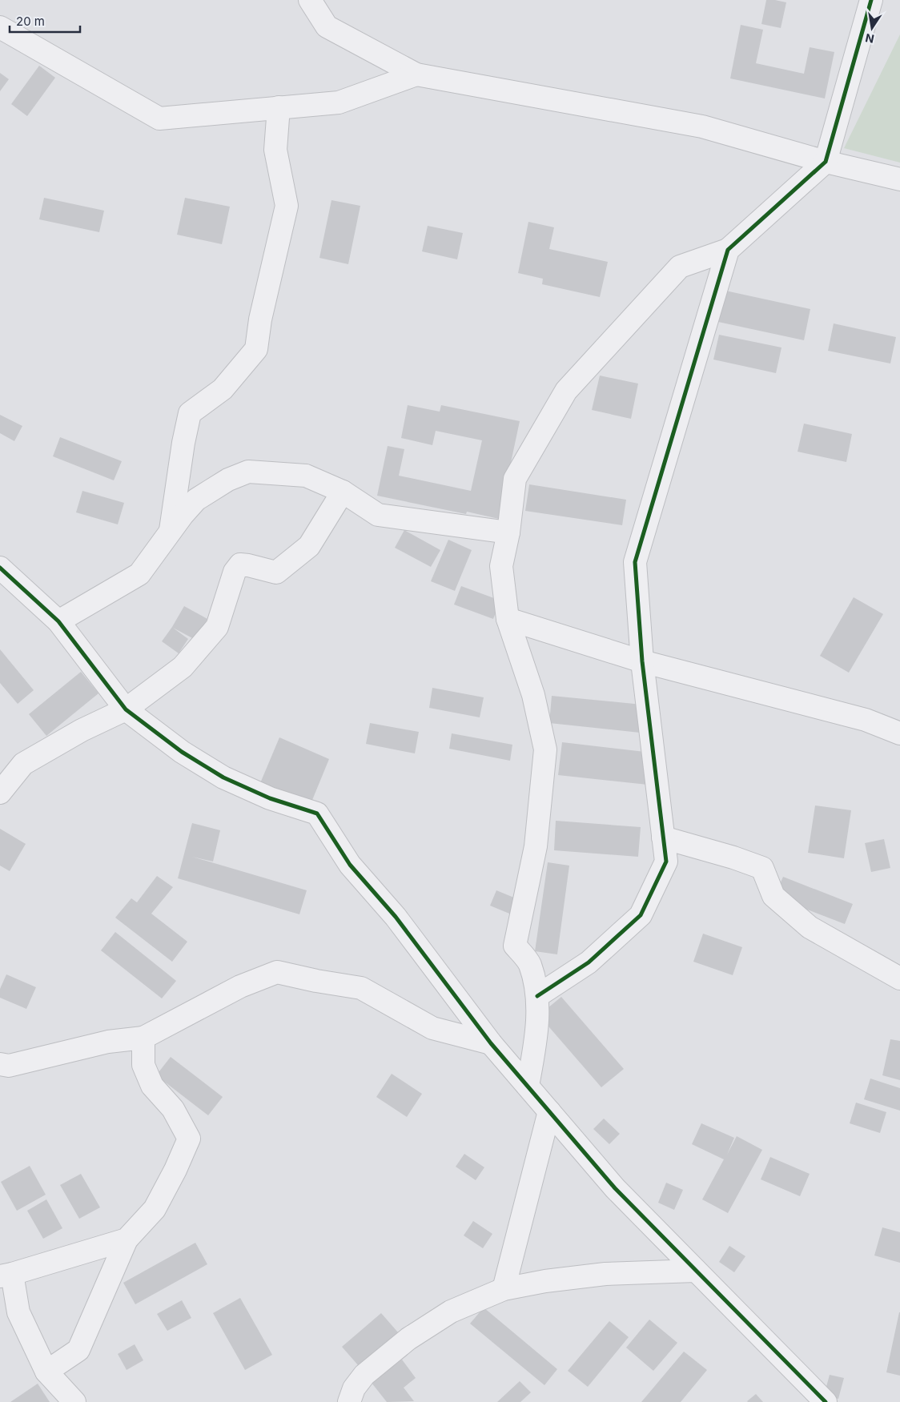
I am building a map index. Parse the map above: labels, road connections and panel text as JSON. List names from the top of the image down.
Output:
{
  "scale_bar": "20 m",
  "north": "bottom"
}
